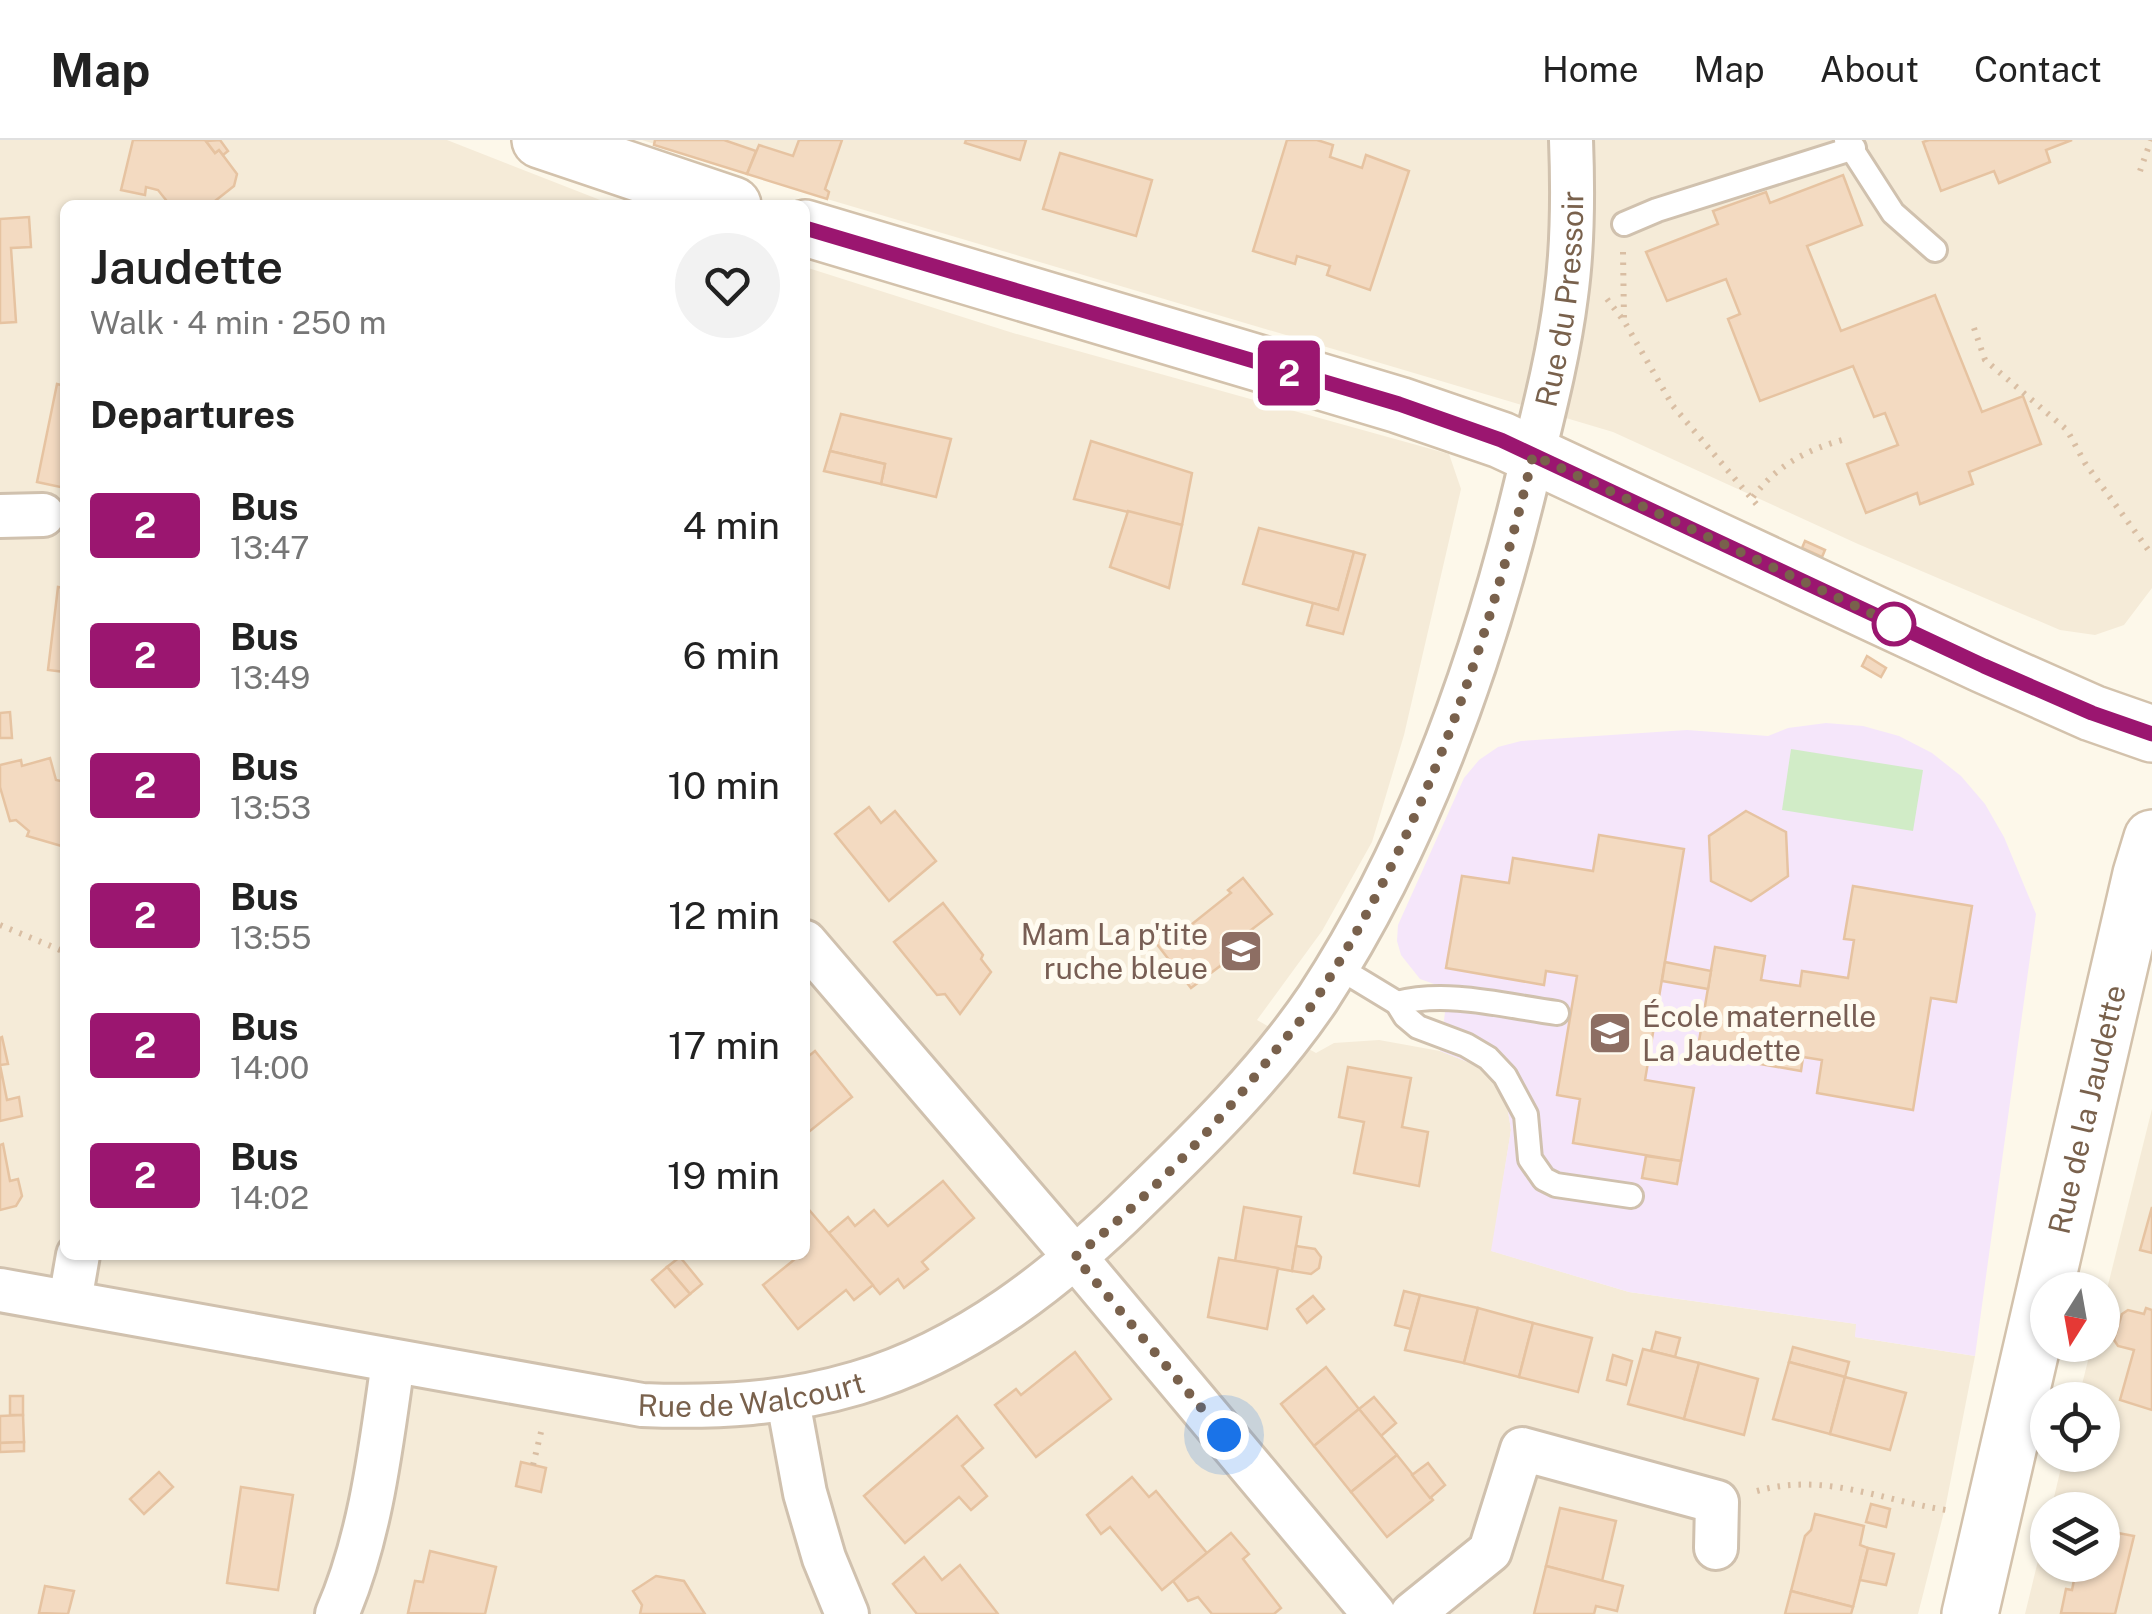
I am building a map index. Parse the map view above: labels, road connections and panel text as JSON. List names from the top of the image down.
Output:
{
  "streets": {
    "street": ["Rue du Pressoir", "Rue de la Jaudette", "Rue de Walcourt"]
  },
  "crossings": [
    ["Rue du Pressoir", "Rue de Walcourt"]
  ],
  "places": {
    "school or university": ["Mam La p'tite ruche bleue", "École maternelle La Jaudette"]
  },
  "lines": ["bus line 2"],
  "north": "bottom",
  "page": {
    "header": "Map",
    "nav": [
      "Home",
      "Map",
      "About",
      "Contact"
    ],
    "on_map": "2",
    "heading": [
      ["Jaudette", "Walk · 4 min · 250 m"],
      "Departures"
    ],
    "list": [
      {
        "mark": "2",
        "name": "Bus",
        "note": "13:47",
        "value": "4 min"
      },
      {
        "mark": "2",
        "name": "Bus",
        "note": "13:49",
        "value": "6 min"
      },
      {
        "mark": "2",
        "name": "Bus",
        "note": "13:53",
        "value": "10 min"
      },
      {
        "mark": "2",
        "name": "Bus",
        "note": "13:55",
        "value": "12 min"
      },
      {
        "mark": "2",
        "name": "Bus",
        "note": "14:00",
        "value": "17 min"
      },
      {
        "mark": "2",
        "name": "Bus",
        "note": "14:02",
        "value": "19 min"
      }
    ]
  }
}
